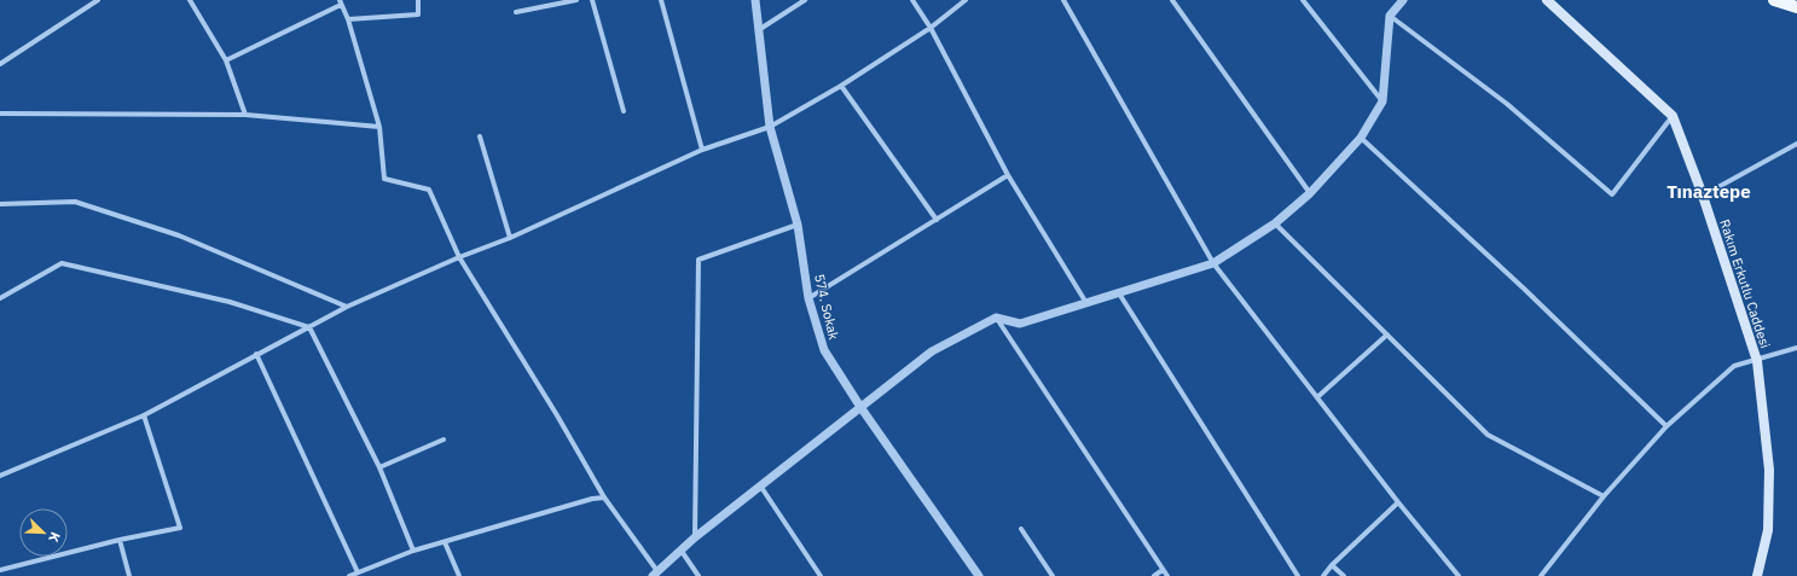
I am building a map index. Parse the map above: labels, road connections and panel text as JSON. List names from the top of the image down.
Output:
{
  "streets": {
    "main road": ["Rakım Erkutlu Caddesi"],
    "street": ["574. Sokak"]
  },
  "districts": ["Tınaztepe"],
  "north": "bottom right"
}
